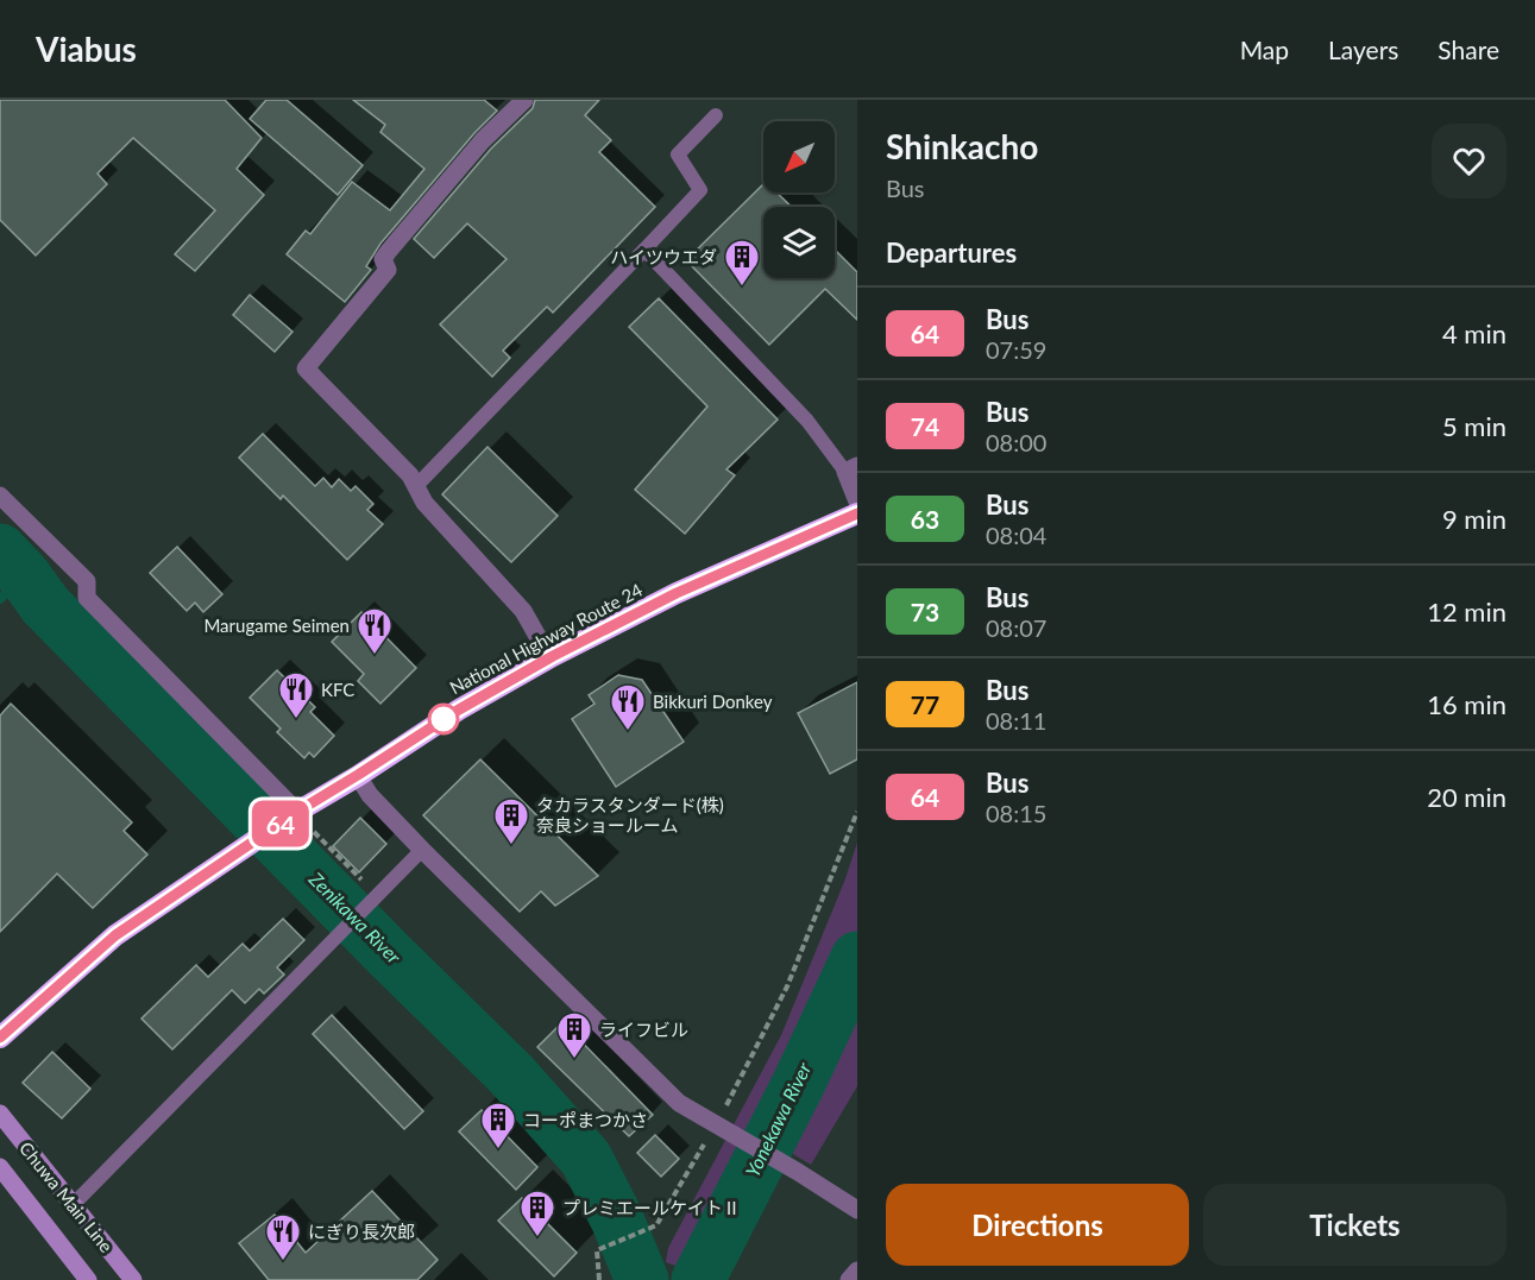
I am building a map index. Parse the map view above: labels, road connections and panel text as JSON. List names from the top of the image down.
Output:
{
  "streets": {
    "highway": ["National Highway Route 24"],
    "main road": ["Chuwa Main Line"]
  },
  "water": ["Zenikawa River", "Yonekawa River"],
  "places": {
    "building": [
      "ハイツウエダ",
      "タカラスタンダード(株) 奈良ショールーム",
      "ライフビル",
      "コーポまつかさ",
      "プレミエールケイトⅡ"
    ],
    "restaurant": [
      "Marugame Seimen",
      "KFC",
      "Bikkuri Donkey",
      "にぎり長次郎"
    ]
  },
  "lines": ["bus line 64"],
  "north": "bottom left",
  "page": {
    "header": "Viabus",
    "nav": ["Map", "Layers", "Share"],
    "on_map": "64",
    "heading": [
      ["Shinkacho", "Bus"],
      "Departures"
    ],
    "list": [
      {
        "mark": "64",
        "name": "Bus",
        "note": "07:59",
        "value": "4 min"
      },
      {
        "mark": "74",
        "name": "Bus",
        "note": "08:00",
        "value": "5 min"
      },
      {
        "mark": "63",
        "name": "Bus",
        "note": "08:04",
        "value": "9 min"
      },
      {
        "mark": "73",
        "name": "Bus",
        "note": "08:07",
        "value": "12 min"
      },
      {
        "mark": "77",
        "name": "Bus",
        "note": "08:11",
        "value": "16 min"
      },
      {
        "mark": "64",
        "name": "Bus",
        "note": "08:15",
        "value": "20 min"
      }
    ],
    "buttons": ["Directions", "Tickets"]
  }
}
